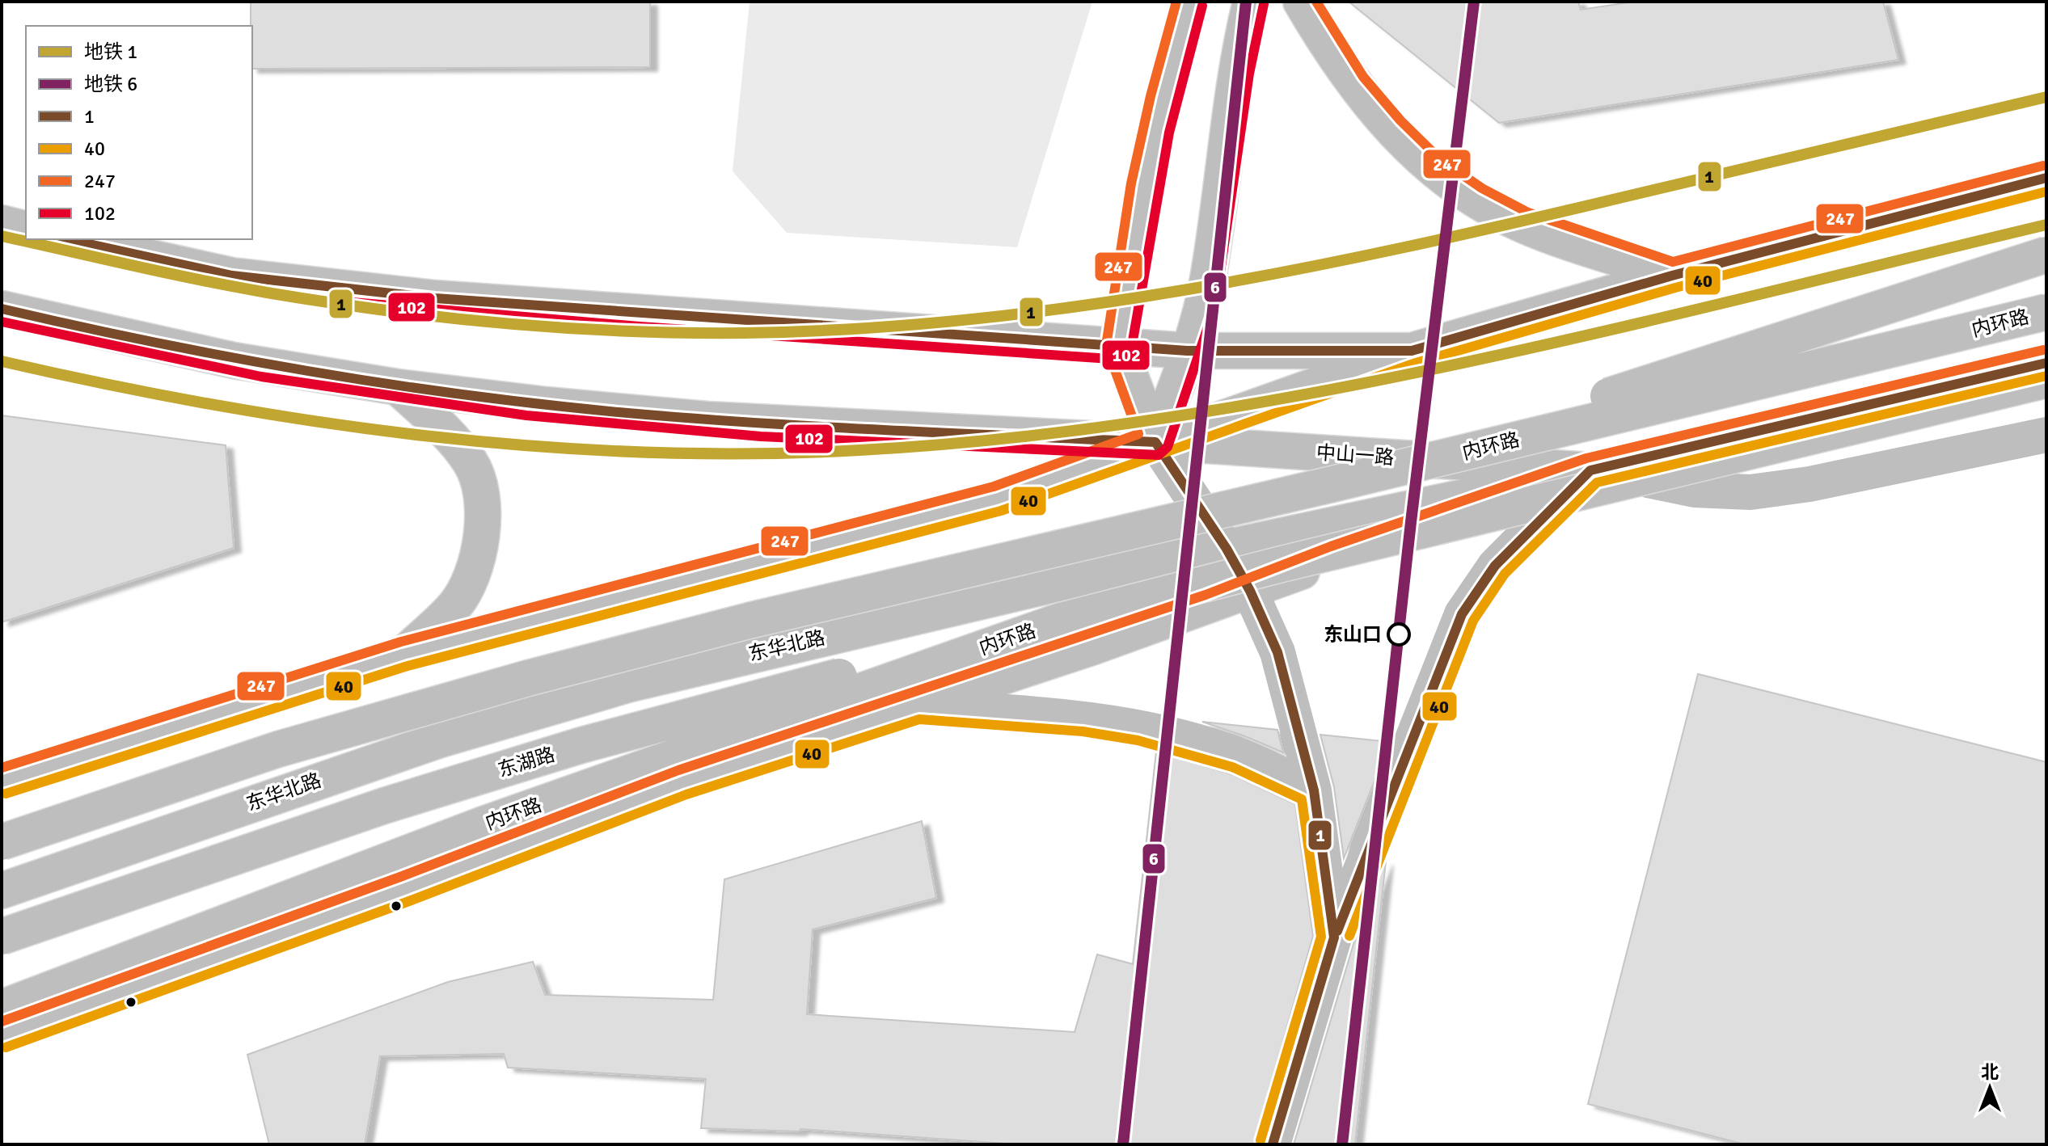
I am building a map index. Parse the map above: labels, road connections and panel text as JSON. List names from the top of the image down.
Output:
{
  "streets": {
    "main road": [
      "内环路",
      "中山一路",
      "东华北路",
      "东湖路"
    ]
  },
  "crossings": [
    ["内环路", "东湖路"],
    ["中山一路", "东华北路"]
  ],
  "places": ["东山口"],
  "lines": [
    "metro line 6",
    "transit line 247",
    "transit line 102",
    "metro line 1",
    "transit line 1",
    "transit line 40"
  ],
  "legend": [
    "地铁 1",
    "地铁 6",
    "1",
    "40",
    "247",
    "102"
  ],
  "north": "top"
}
